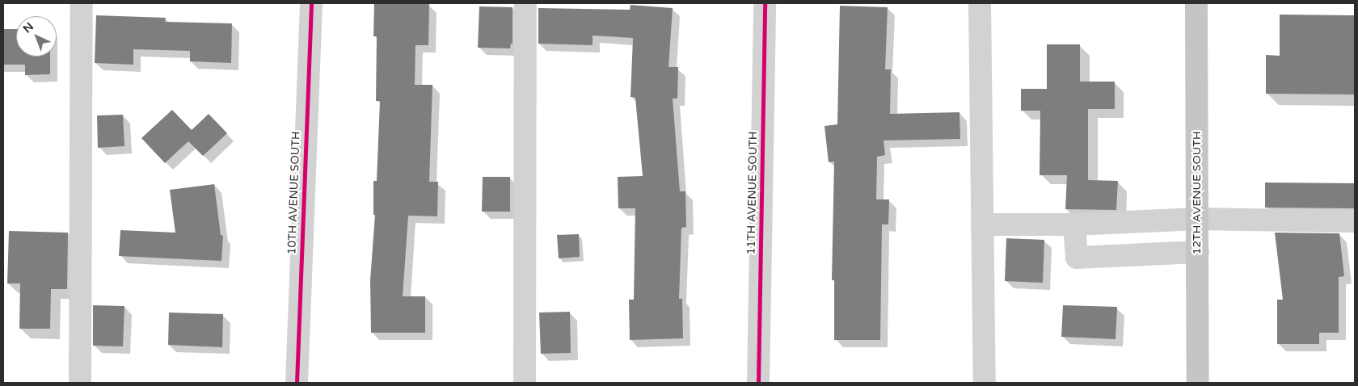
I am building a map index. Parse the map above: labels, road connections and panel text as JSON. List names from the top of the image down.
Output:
{
  "streets": {
    "main road": ["12TH AVENUE SOUTH"],
    "street": ["10TH AVENUE SOUTH", "11TH AVENUE SOUTH"]
  },
  "north": "top left"
}
